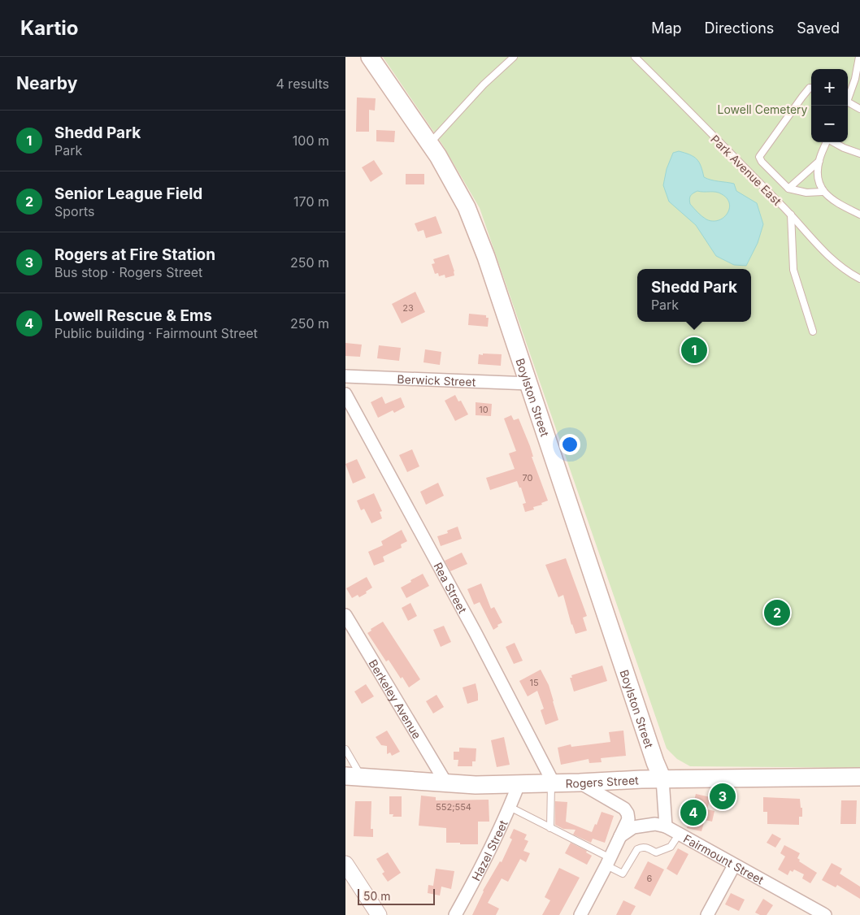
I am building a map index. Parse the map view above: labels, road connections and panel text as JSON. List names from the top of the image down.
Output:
{
  "streets": {
    "main road": ["Boylston Street", "Rogers Street"],
    "street": [
      "Berwick Street",
      "Rea Street",
      "Berkeley Avenue",
      "Hazel Street",
      "Fairmount Street"
    ],
    "lane": ["Park Avenue East"]
  },
  "crossings": [
    ["Berwick Street", "Boylston Street"],
    ["Boylston Street", "Rogers Street"],
    ["Rea Street", "Rogers Street"],
    ["Berkeley Avenue", "Rogers Street"],
    ["Rogers Street", "Hazel Street"]
  ],
  "parks": ["Lowell Cemetery"],
  "house_numbers": [
    "23",
    "10",
    "70",
    "15",
    "552;554",
    "6"
  ],
  "scale_bar": "50 m",
  "page": {
    "header": "Kartio",
    "nav": ["Map", "Directions", "Saved"],
    "heading": ["Nearby", "4 results"],
    "map_buttons": ["+", "−"],
    "list": [
      {
        "mark": "1",
        "name": "Shedd Park",
        "note": "Park",
        "value": "100 m"
      },
      {
        "mark": "2",
        "name": "Senior League Field",
        "note": "Sports",
        "value": "170 m"
      },
      {
        "mark": "3",
        "name": "Rogers at Fire Station",
        "note": "Bus stop · Rogers Street",
        "value": "250 m"
      },
      {
        "mark": "4",
        "name": "Lowell Rescue & Ems",
        "note": "Public building · Fairmount Street",
        "value": "250 m"
      }
    ],
    "popup": ["Shedd Park", "Park"],
    "pins": [
      "1",
      "2",
      "3",
      "4"
    ],
    "scale": "50 m"
  }
}
